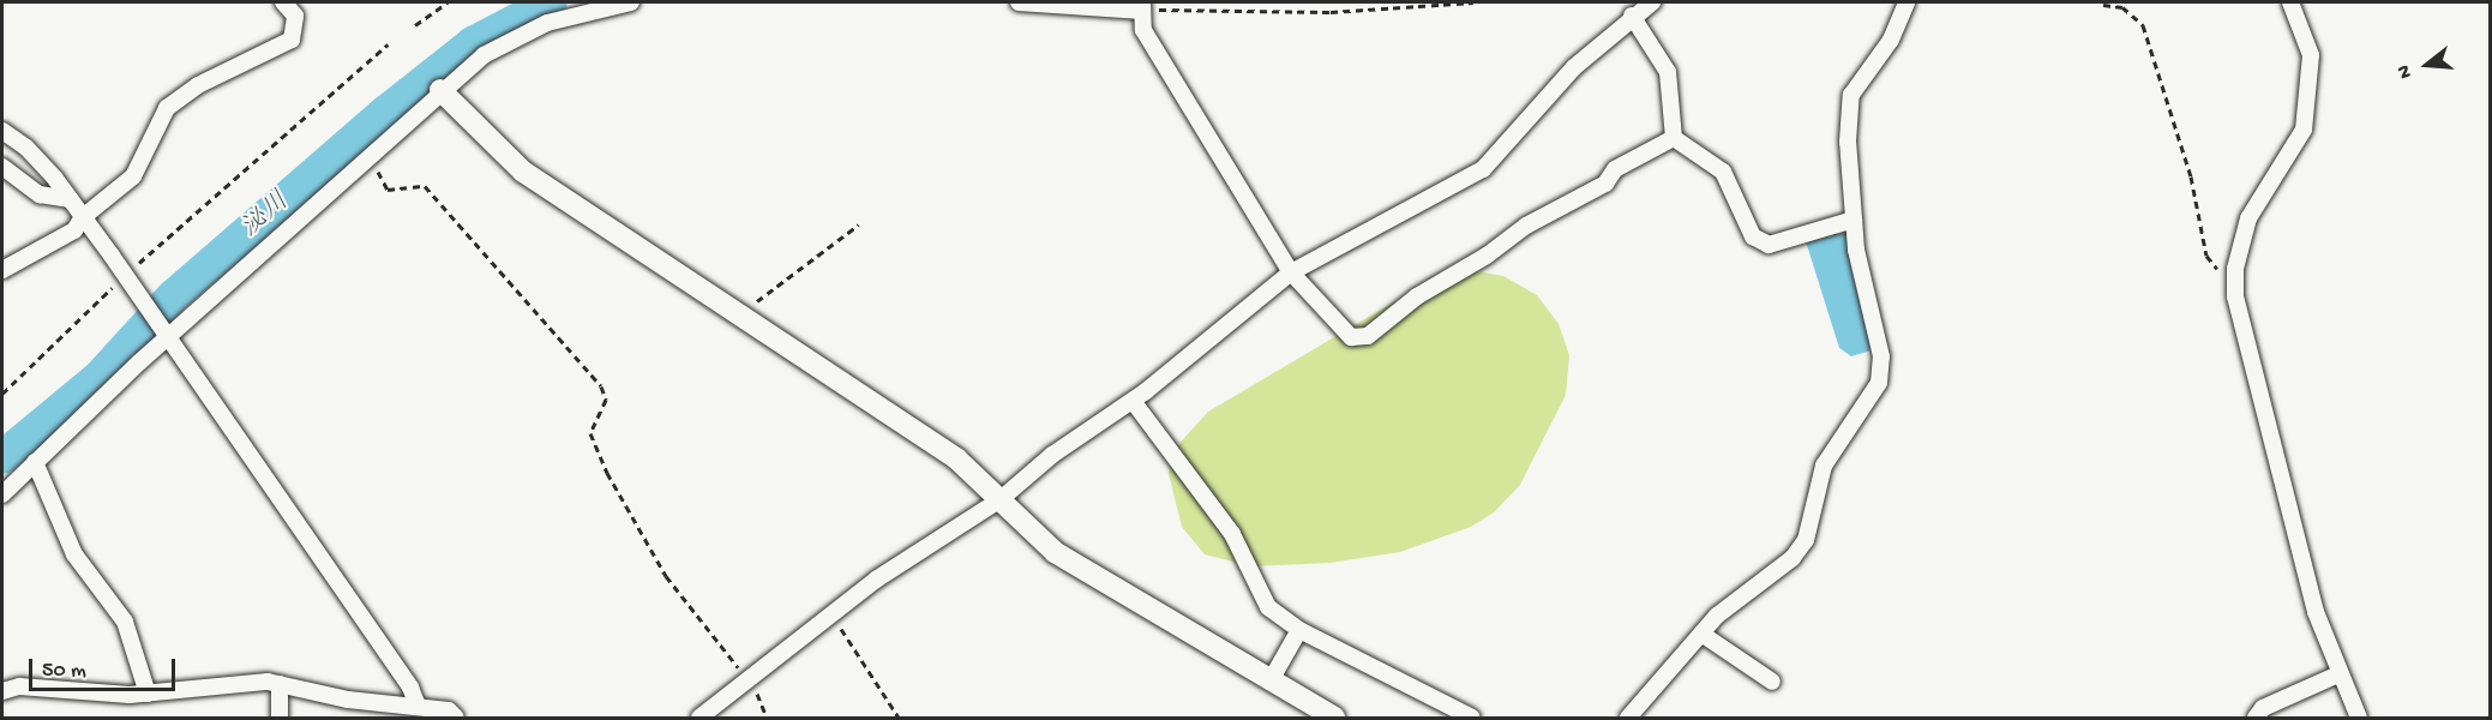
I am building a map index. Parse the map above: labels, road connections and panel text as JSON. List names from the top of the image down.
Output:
{
  "water": ["泌川"],
  "scale_bar": "50 m",
  "north": "left"
}
